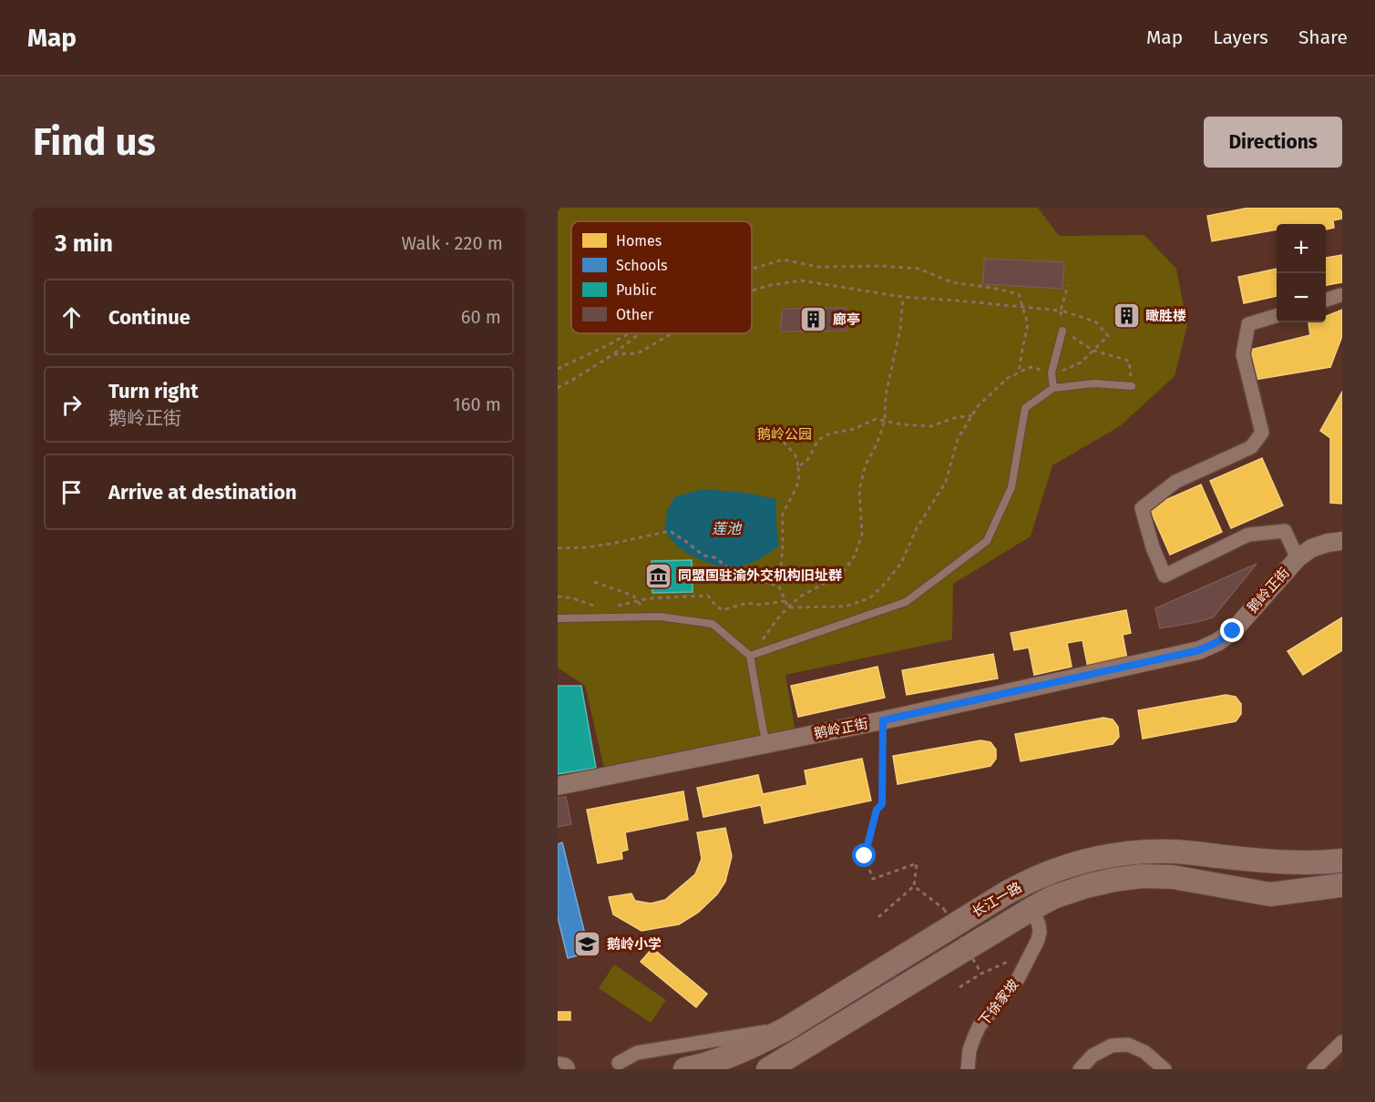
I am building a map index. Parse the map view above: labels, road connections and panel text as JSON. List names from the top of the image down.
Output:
{
  "streets": {
    "main road": ["长江一路"],
    "street": ["鹅岭正街", "下徐家坡"]
  },
  "crossings": [
    ["长江一路", "下徐家坡"]
  ],
  "water": ["莲池"],
  "parks": ["鹅岭公园"],
  "places": {
    "building": ["瞰胜楼", "廊亭"],
    "museum": ["同盟国驻渝外交机构旧址群"],
    "school or university": ["鹅岭小学"]
  },
  "legend": [
    "Homes",
    "Schools",
    "Public",
    "Other"
  ],
  "page": {
    "header": "Map",
    "nav": ["Map", "Layers", "Share"],
    "buttons": "Directions",
    "title": "Find us",
    "heading": ["3 min", "Walk · 220 m"],
    "map_buttons": ["+", "−"],
    "list": [
      ["Continue", "60 m"],
      ["Turn right", "鹅岭正街", "160 m"],
      "Arrive at destination"
    ]
  }
}
